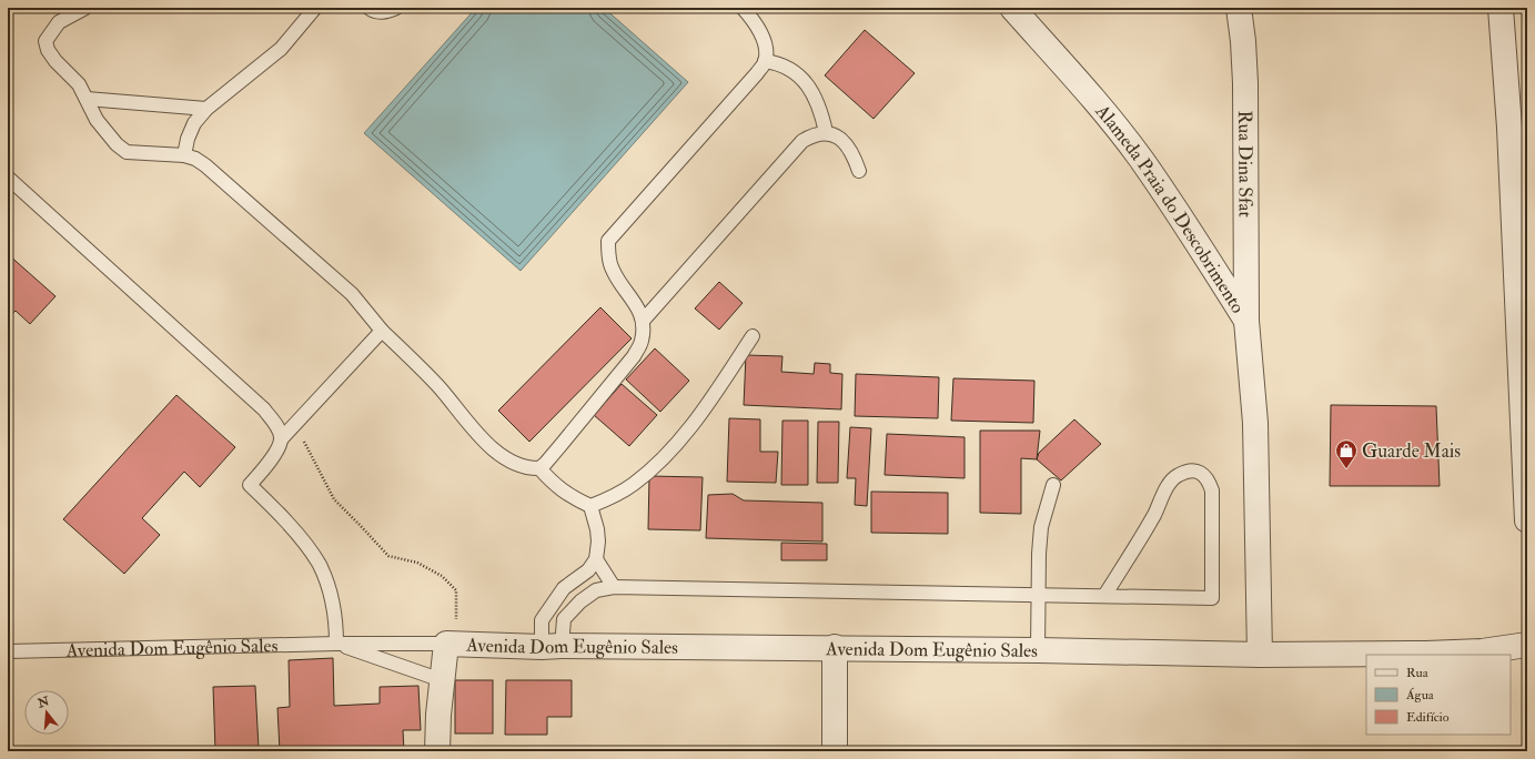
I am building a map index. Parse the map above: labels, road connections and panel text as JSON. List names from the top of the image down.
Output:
{
  "streets": {
    "street": ["Rua Dina Sfat", "Alameda Praia do Descobrimento", "Avenida Dom Eugênio Sales"]
  },
  "crossings": [
    ["Rua Dina Sfat", "Alameda Praia do Descobrimento"],
    ["Alameda Praia do Descobrimento", "Avenida Dom Eugênio Sales"]
  ],
  "places": {
    "shop": ["Guarde Mais"]
  },
  "legend": ["Rua", "Água", "Edifício"],
  "north": "top"
}
